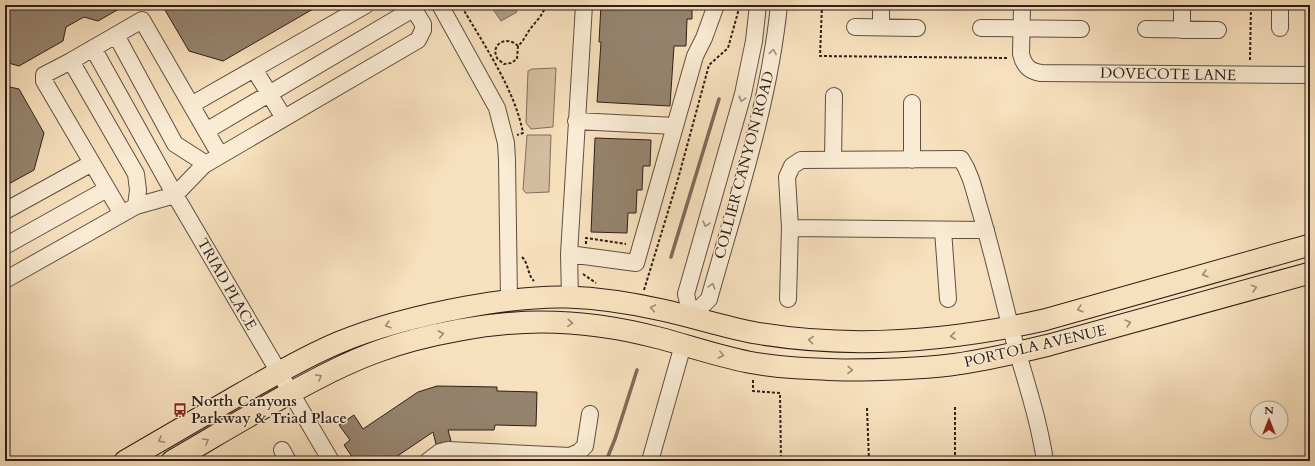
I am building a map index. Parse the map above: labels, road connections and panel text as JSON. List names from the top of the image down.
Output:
{
  "streets": {
    "main road": ["COLLIER CANYON ROAD", "PORTOLA AVENUE"],
    "street": ["DOVECOTE LANE", "TRIAD PLACE"]
  },
  "crossings": [
    ["COLLIER CANYON ROAD", "PORTOLA AVENUE"],
    ["TRIAD PLACE", "PORTOLA AVENUE"]
  ],
  "places": {
    "bus stop": ["North Canyons Parkway & Triad Place"]
  },
  "north": "top"
}
